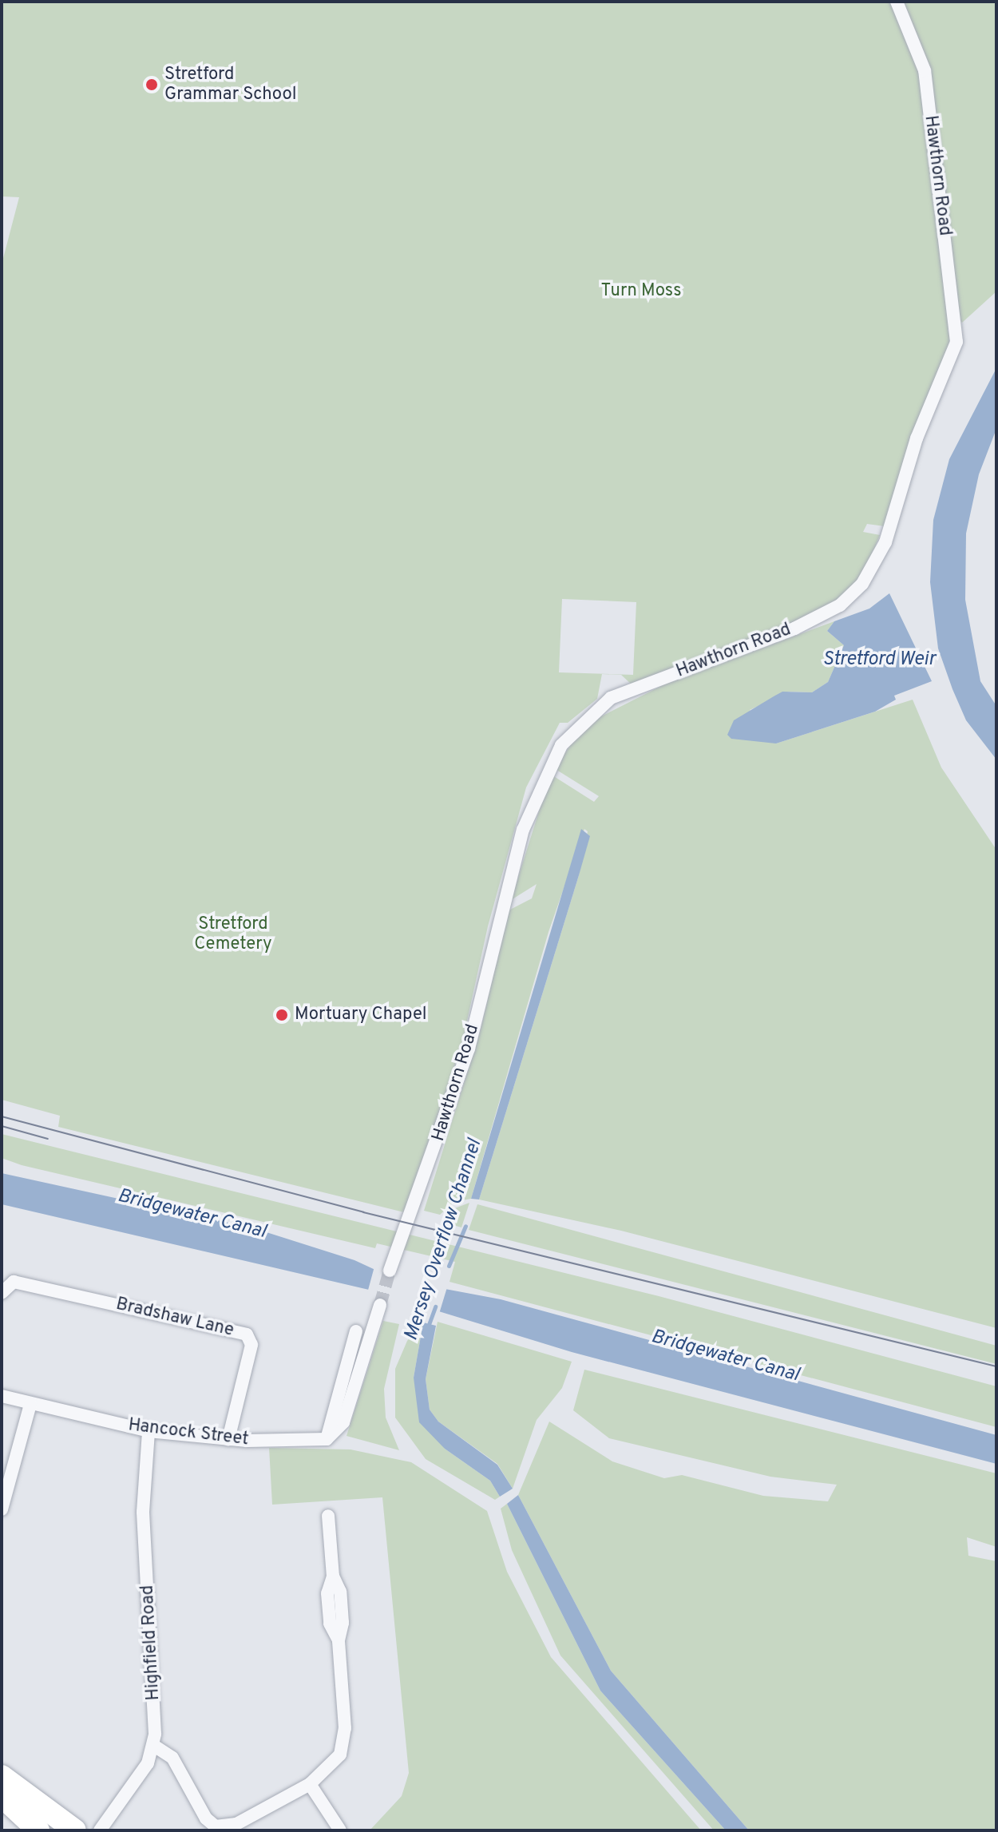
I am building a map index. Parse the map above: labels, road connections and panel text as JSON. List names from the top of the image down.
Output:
{
  "streets": {
    "street": [
      "Hawthorn Road",
      "Bradshaw Lane",
      "Hancock Street",
      "Highfield Road"
    ]
  },
  "crossings": [
    ["Bradshaw Lane", "Hancock Street"],
    ["Hancock Street", "Highfield Road"]
  ],
  "water": ["Stretford Weir", "Bridgewater Canal", "Mersey Overflow Channel"],
  "parks": ["Turn Moss", "Stretford Cemetery"],
  "places": ["Stretford Grammar School", "Mortuary Chapel"]
}
